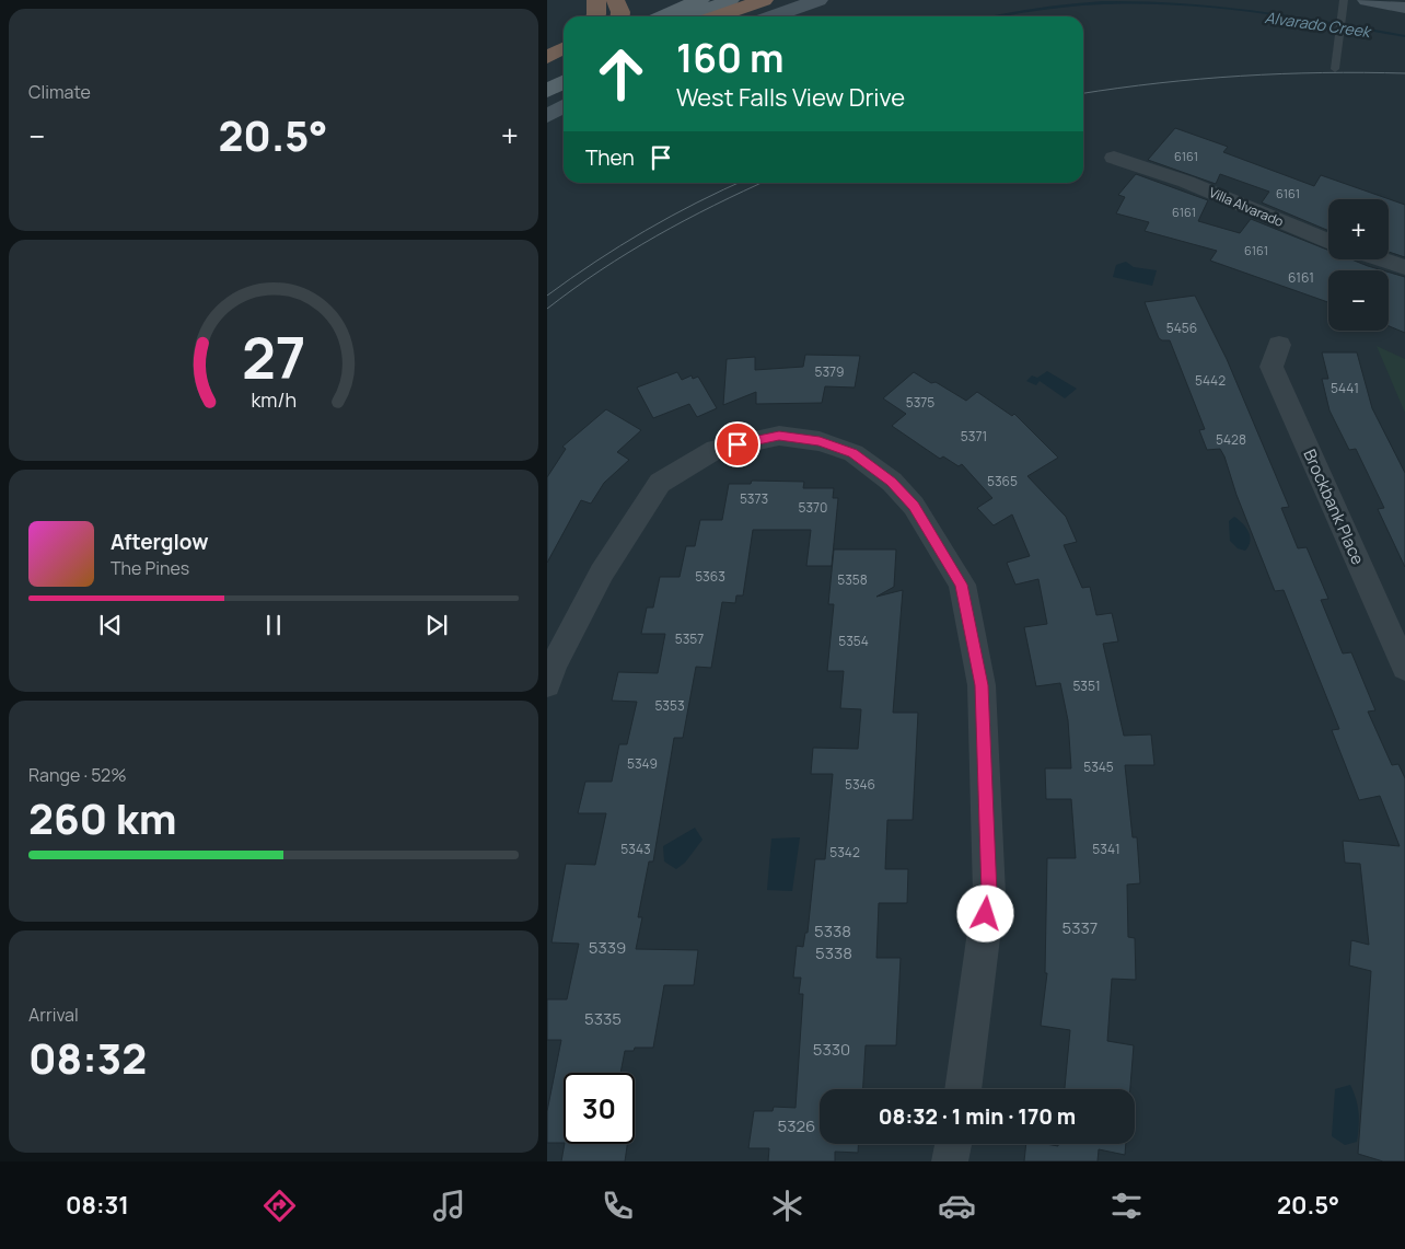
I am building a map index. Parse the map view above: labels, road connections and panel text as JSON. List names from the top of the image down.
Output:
{
  "streets": {
    "street": ["Villa Alvarado", "Brockbank Place"]
  },
  "water": ["Alvarado Creek"],
  "house_numbers": [
    "6161",
    "6161",
    "6161",
    "6161",
    "6161",
    "5456",
    "5379",
    "5442",
    "5441",
    "5375",
    "5371",
    "5428",
    "5365",
    "5373",
    "5370",
    "5363",
    "5358",
    "5357",
    "5354",
    "5351",
    "5353",
    "5349",
    "5345",
    "5346",
    "5343",
    "5341",
    "5342",
    "5337",
    "5338",
    "5339",
    "5338",
    "5335",
    "5330",
    "5326"
  ],
  "page": {
    "tile": [
      "Climate",
      ["Range · 52%", "260 km"],
      ["Arrival", "08:32"]
    ],
    "turn": ["160 m", "West Falls View Drive"],
    "heat": ["−", "20.5°", "+"],
    "then": "Then",
    "map_buttons": ["+", "−"],
    "song": ["Afterglow", "The Pines"],
    "limit": "30",
    "trip": "08:32 · 1 min · 170 m",
    "tabs": ["08:31", "20.5°"],
    "gauge": ["27", "km/h"]
  }
}
